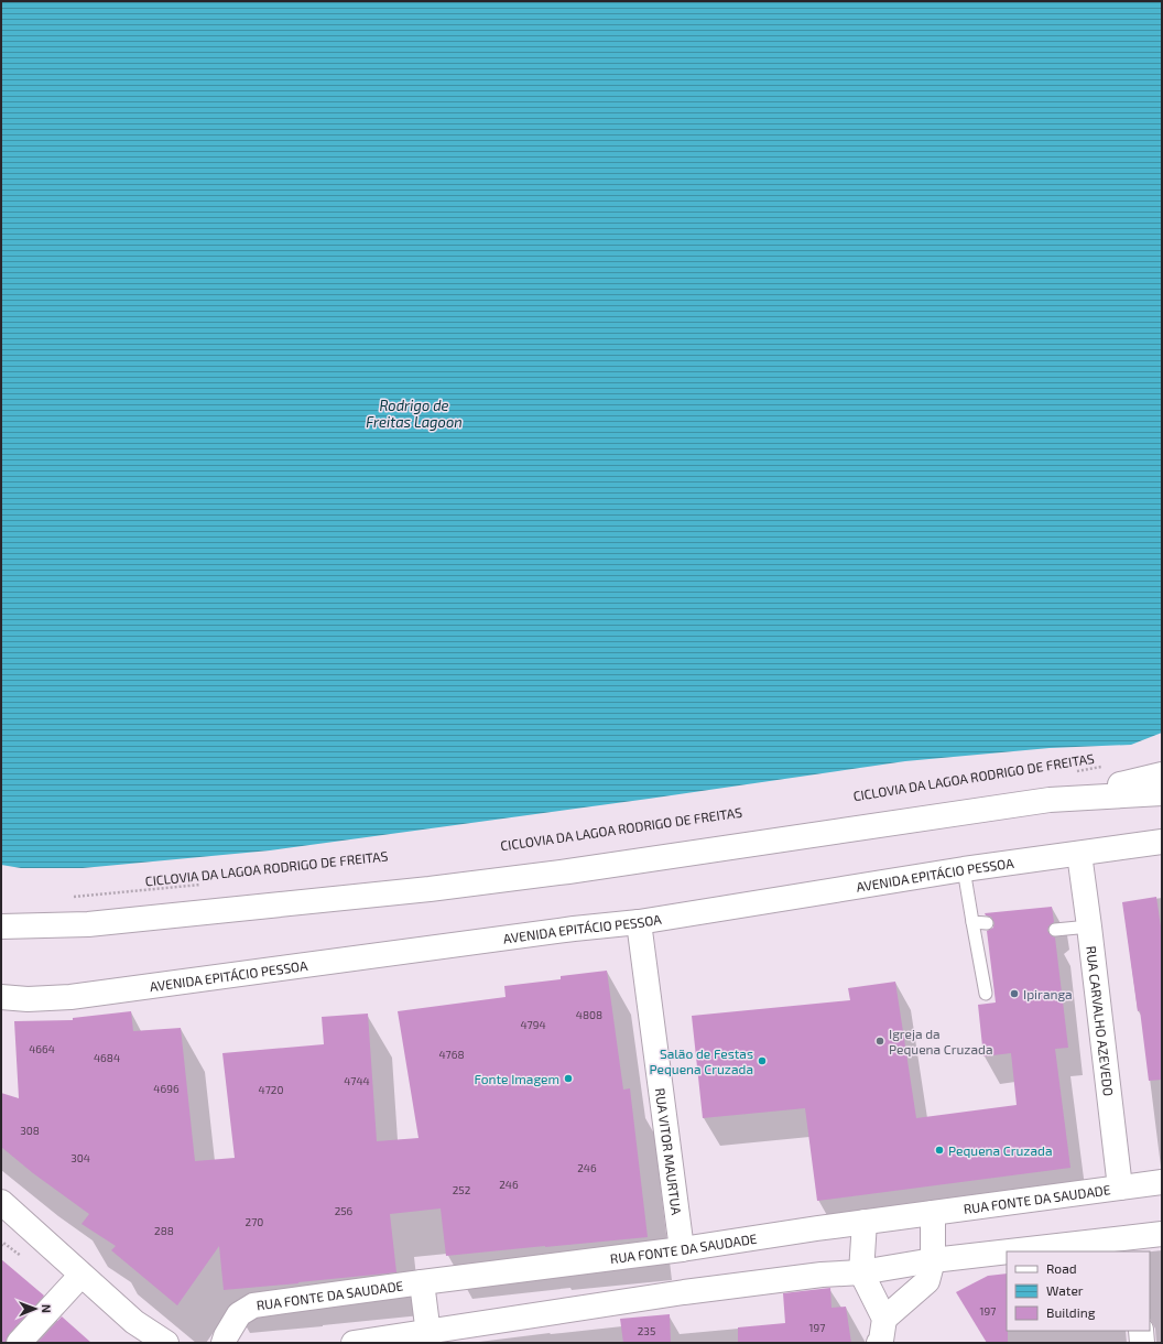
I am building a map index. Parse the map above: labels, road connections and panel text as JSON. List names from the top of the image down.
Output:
{
  "streets": {
    "main road": [
      "AVENIDA EPITÁCIO PESSOA",
      "RUA CARVALHO AZEVEDO",
      "RUA VITOR MAURTUA",
      "RUA FONTE DA SAUDADE"
    ],
    "path": ["CICLOVIA DA LAGOA RODRIGO DE FREITAS"]
  },
  "crossings": [
    ["AVENIDA EPITÁCIO PESSOA", "RUA CARVALHO AZEVEDO"],
    ["AVENIDA EPITÁCIO PESSOA", "RUA VITOR MAURTUA"],
    ["RUA CARVALHO AZEVEDO", "RUA FONTE DA SAUDADE"],
    ["RUA VITOR MAURTUA", "RUA FONTE DA SAUDADE"]
  ],
  "water": ["Rodrigo de Freitas Lagoon"],
  "places": [
    "Ipiranga",
    "Igreja da Pequena Cruzada",
    "Salão de Festas Pequena Cruzada",
    "Fonte Imagem",
    "Pequena Cruzada"
  ],
  "house_numbers": [
    "4808",
    "4794",
    "4664",
    "4768",
    "4684",
    "4744",
    "4696",
    "4720",
    "308",
    "304",
    "246",
    "246",
    "252",
    "256",
    "270",
    "288",
    "197",
    "197",
    "235"
  ],
  "legend": ["Road", "Water", "Building"],
  "north": "right"
}
